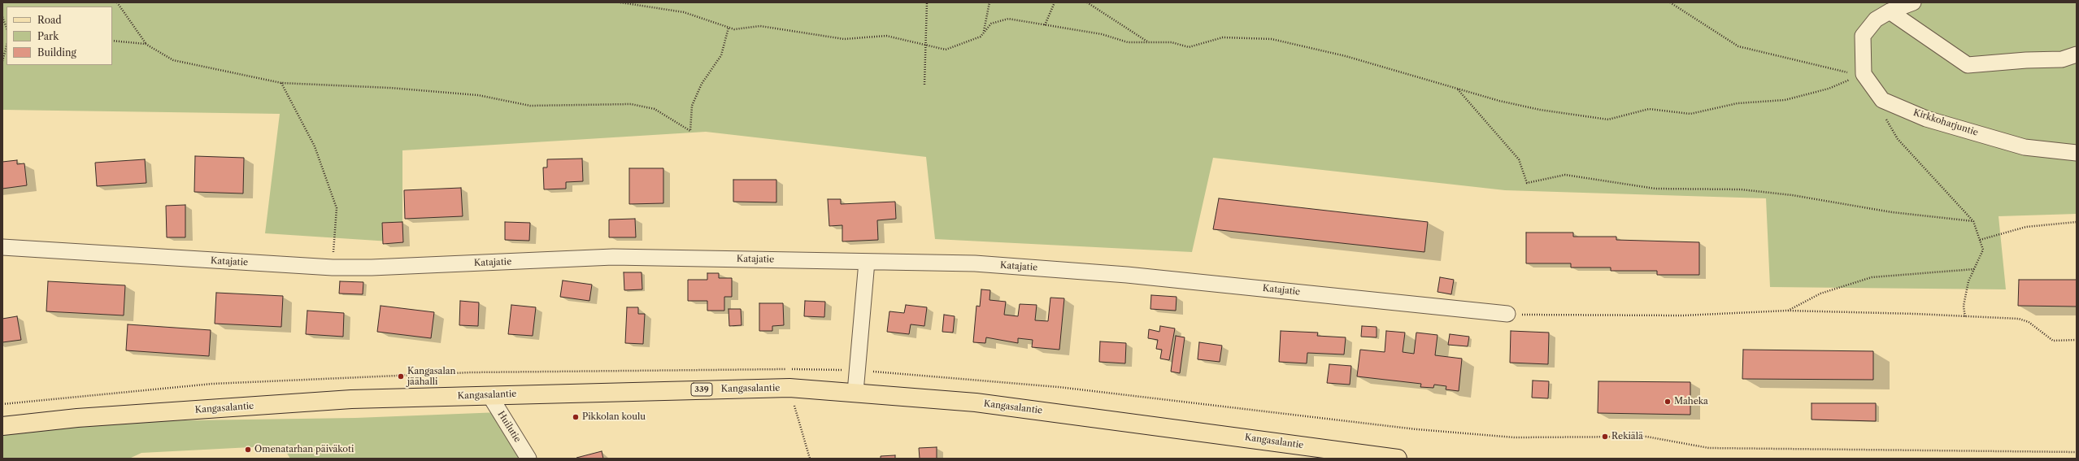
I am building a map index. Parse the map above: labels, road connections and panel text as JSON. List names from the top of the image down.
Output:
{
  "streets": {
    "main road": ["Kangasalantie", "339"],
    "street": ["Kirkkoharjuntie", "Katajatie", "Huilutie"]
  },
  "crossings": [
    ["Kangasalantie", "Huilutie"]
  ],
  "places": [
    "Kangasalan jäähalli",
    "Maheka",
    "Pikkolan koulu",
    "Rekiälä",
    "Omenatarhan päiväkoti"
  ],
  "legend": ["Road", "Park", "Building"]
}
